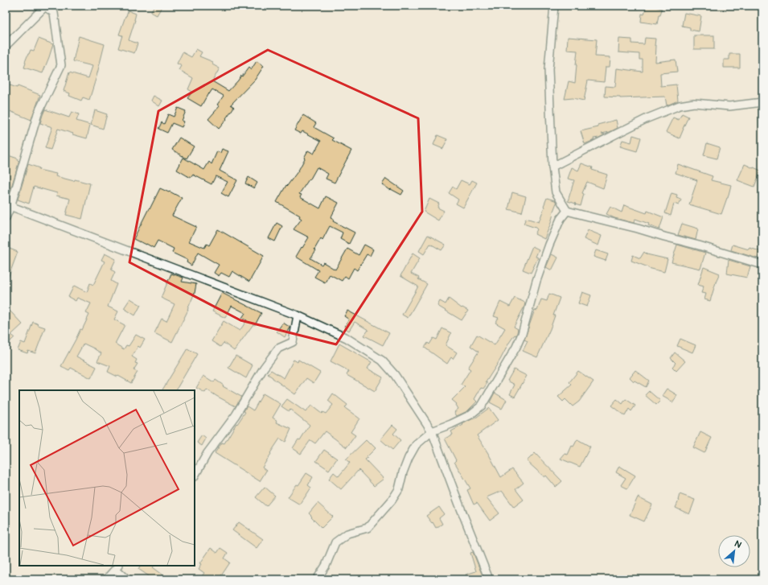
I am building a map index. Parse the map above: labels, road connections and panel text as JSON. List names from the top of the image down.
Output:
{
  "north": "top right"
}
